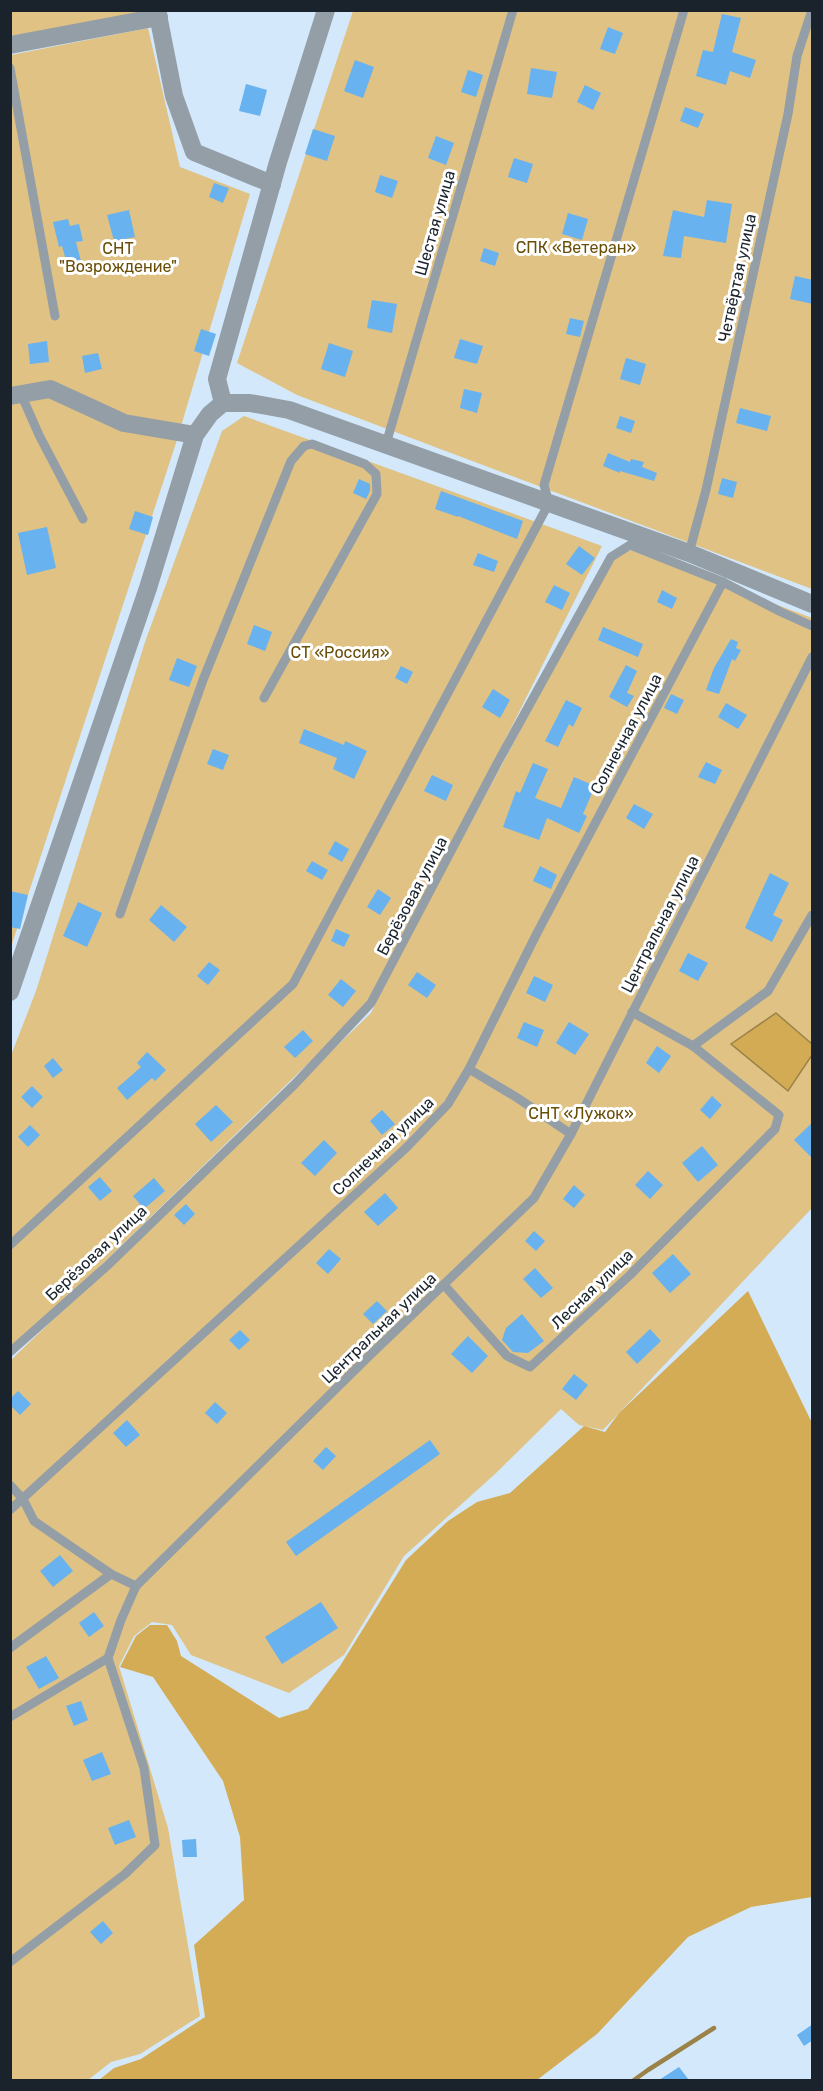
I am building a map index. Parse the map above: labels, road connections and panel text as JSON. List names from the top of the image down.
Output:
{
  "streets": {
    "lane": [
      "Шестая улица",
      "Четвёртая улица",
      "Солнечная улица",
      "Берёзовая улица",
      "Центральная улица",
      "Лесная улица"
    ]
  },
  "crossings": [
    ["Солнечная улица", "Берёзовая улица"],
    ["Центральная улица", "Лесная улица"]
  ],
  "parks": [
    "СПК «Ветеран»",
    "СНТ \"Возрождение\"",
    "СТ «Россия»",
    "СНТ «Лужок»"
  ]
}
